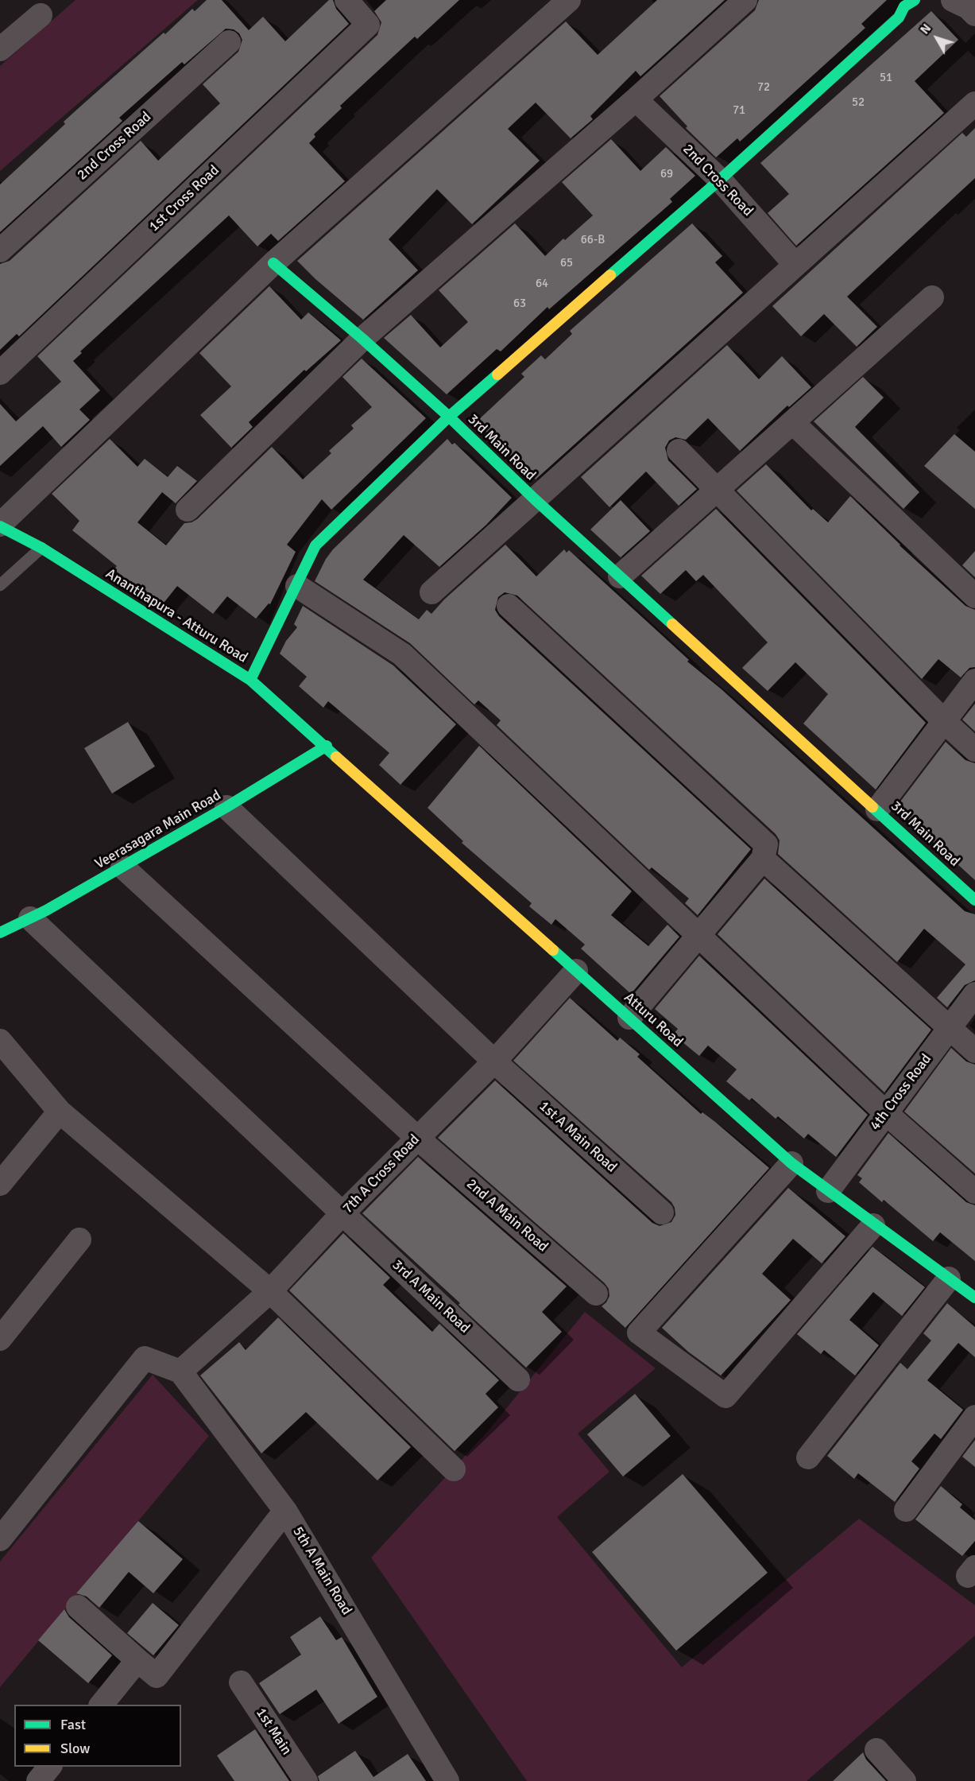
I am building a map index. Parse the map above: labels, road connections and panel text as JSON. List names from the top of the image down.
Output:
{
  "streets": {
    "street": [
      "2nd Cross Road",
      "1st Cross Road",
      "3rd Main Road",
      "Ananthapura - Atturu Road",
      "Veerasagara Main Road",
      "Atturu Road",
      "4th Cross Road",
      "1st A Main Road",
      "7th A Cross Road",
      "2nd A Main Road",
      "3rd A Main Road",
      "5th A Main Road",
      "1st Main"
    ]
  },
  "crossings": [
    ["Ananthapura - Atturu Road", "Veerasagara Main Road"],
    ["Ananthapura - Atturu Road", "Atturu Road"],
    ["Veerasagara Main Road", "Atturu Road"],
    ["Veerasagara Main Road", "1st A Main Road"],
    ["Veerasagara Main Road", "2nd A Main Road"],
    ["Veerasagara Main Road", "3rd A Main Road"],
    ["Atturu Road", "4th Cross Road"],
    ["Atturu Road", "7th A Cross Road"],
    ["1st A Main Road", "7th A Cross Road"],
    ["7th A Cross Road", "2nd A Main Road"],
    ["7th A Cross Road", "3rd A Main Road"],
    ["7th A Cross Road", "5th A Main Road"]
  ],
  "house_numbers": [
    "51",
    "72",
    "52",
    "71",
    "69",
    "66-B",
    "65",
    "64",
    "63"
  ],
  "legend": ["Fast", "Slow"],
  "north": "top left"
}
